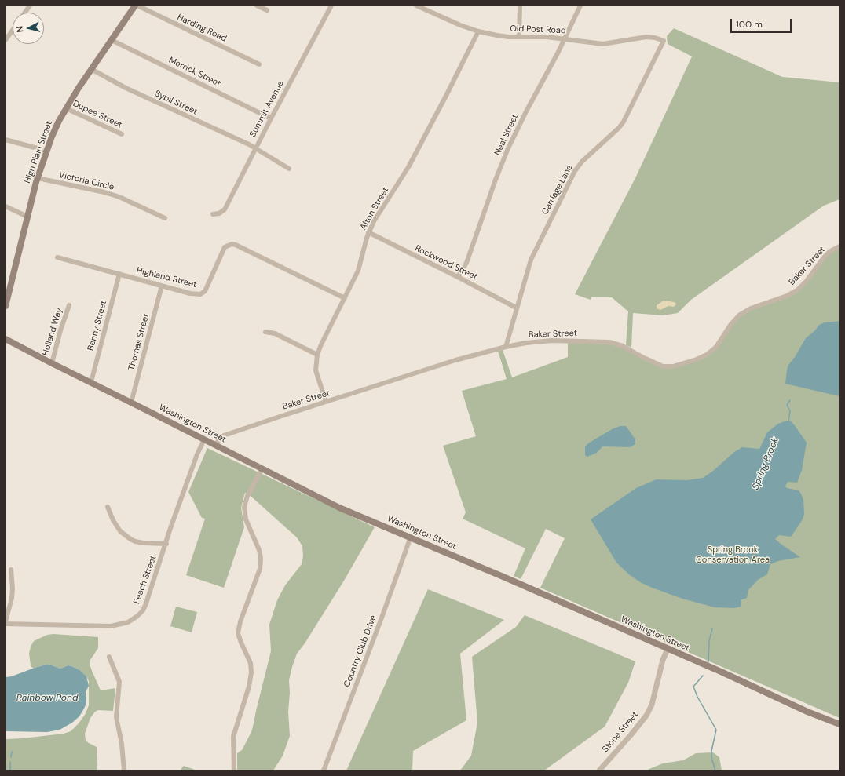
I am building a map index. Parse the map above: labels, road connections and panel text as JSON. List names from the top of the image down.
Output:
{
  "streets": {
    "main road": ["High Plain Street", "Washington Street"],
    "street": [
      "Harding Road",
      "Old Post Road",
      "Merrick Street",
      "Sybil Street",
      "Summit Avenue",
      "Dupee Street",
      "Neal Street",
      "Victoria Circle",
      "Carriage Lane",
      "Alton Street",
      "Rockwood Street",
      "Baker Street",
      "Highland Street",
      "Benny Street",
      "Holland Way",
      "Thomas Street",
      "Peach Street",
      "Country Club Drive",
      "Stone Street"
    ]
  },
  "crossings": [
    ["Harding Road", "High Plain Street"],
    ["Old Post Road", "Neal Street"],
    ["Old Post Road", "Carriage Lane"],
    ["Old Post Road", "Alton Street"],
    ["Merrick Street", "Summit Avenue"],
    ["Merrick Street", "High Plain Street"],
    ["Sybil Street", "Summit Avenue"],
    ["Sybil Street", "High Plain Street"],
    ["Dupee Street", "High Plain Street"],
    ["Neal Street", "Rockwood Street"],
    ["High Plain Street", "Victoria Circle"],
    ["Carriage Lane", "Rockwood Street"],
    ["Carriage Lane", "Baker Street"],
    ["Alton Street", "Rockwood Street"],
    ["Alton Street", "Baker Street"],
    ["Alton Street", "Highland Street"],
    ["Baker Street", "Washington Street"],
    ["Highland Street", "Benny Street"],
    ["Highland Street", "Thomas Street"],
    ["Benny Street", "Washington Street"],
    ["Holland Way", "Washington Street"],
    ["Thomas Street", "Washington Street"],
    ["Washington Street", "Peach Street"],
    ["Washington Street", "Country Club Drive"],
    ["Washington Street", "Stone Street"]
  ],
  "water": ["Spring Brook", "Rainbow Pond"],
  "parks": ["Spring Brook Conservation Area"],
  "scale_bar": "100 m",
  "north": "left"
}
